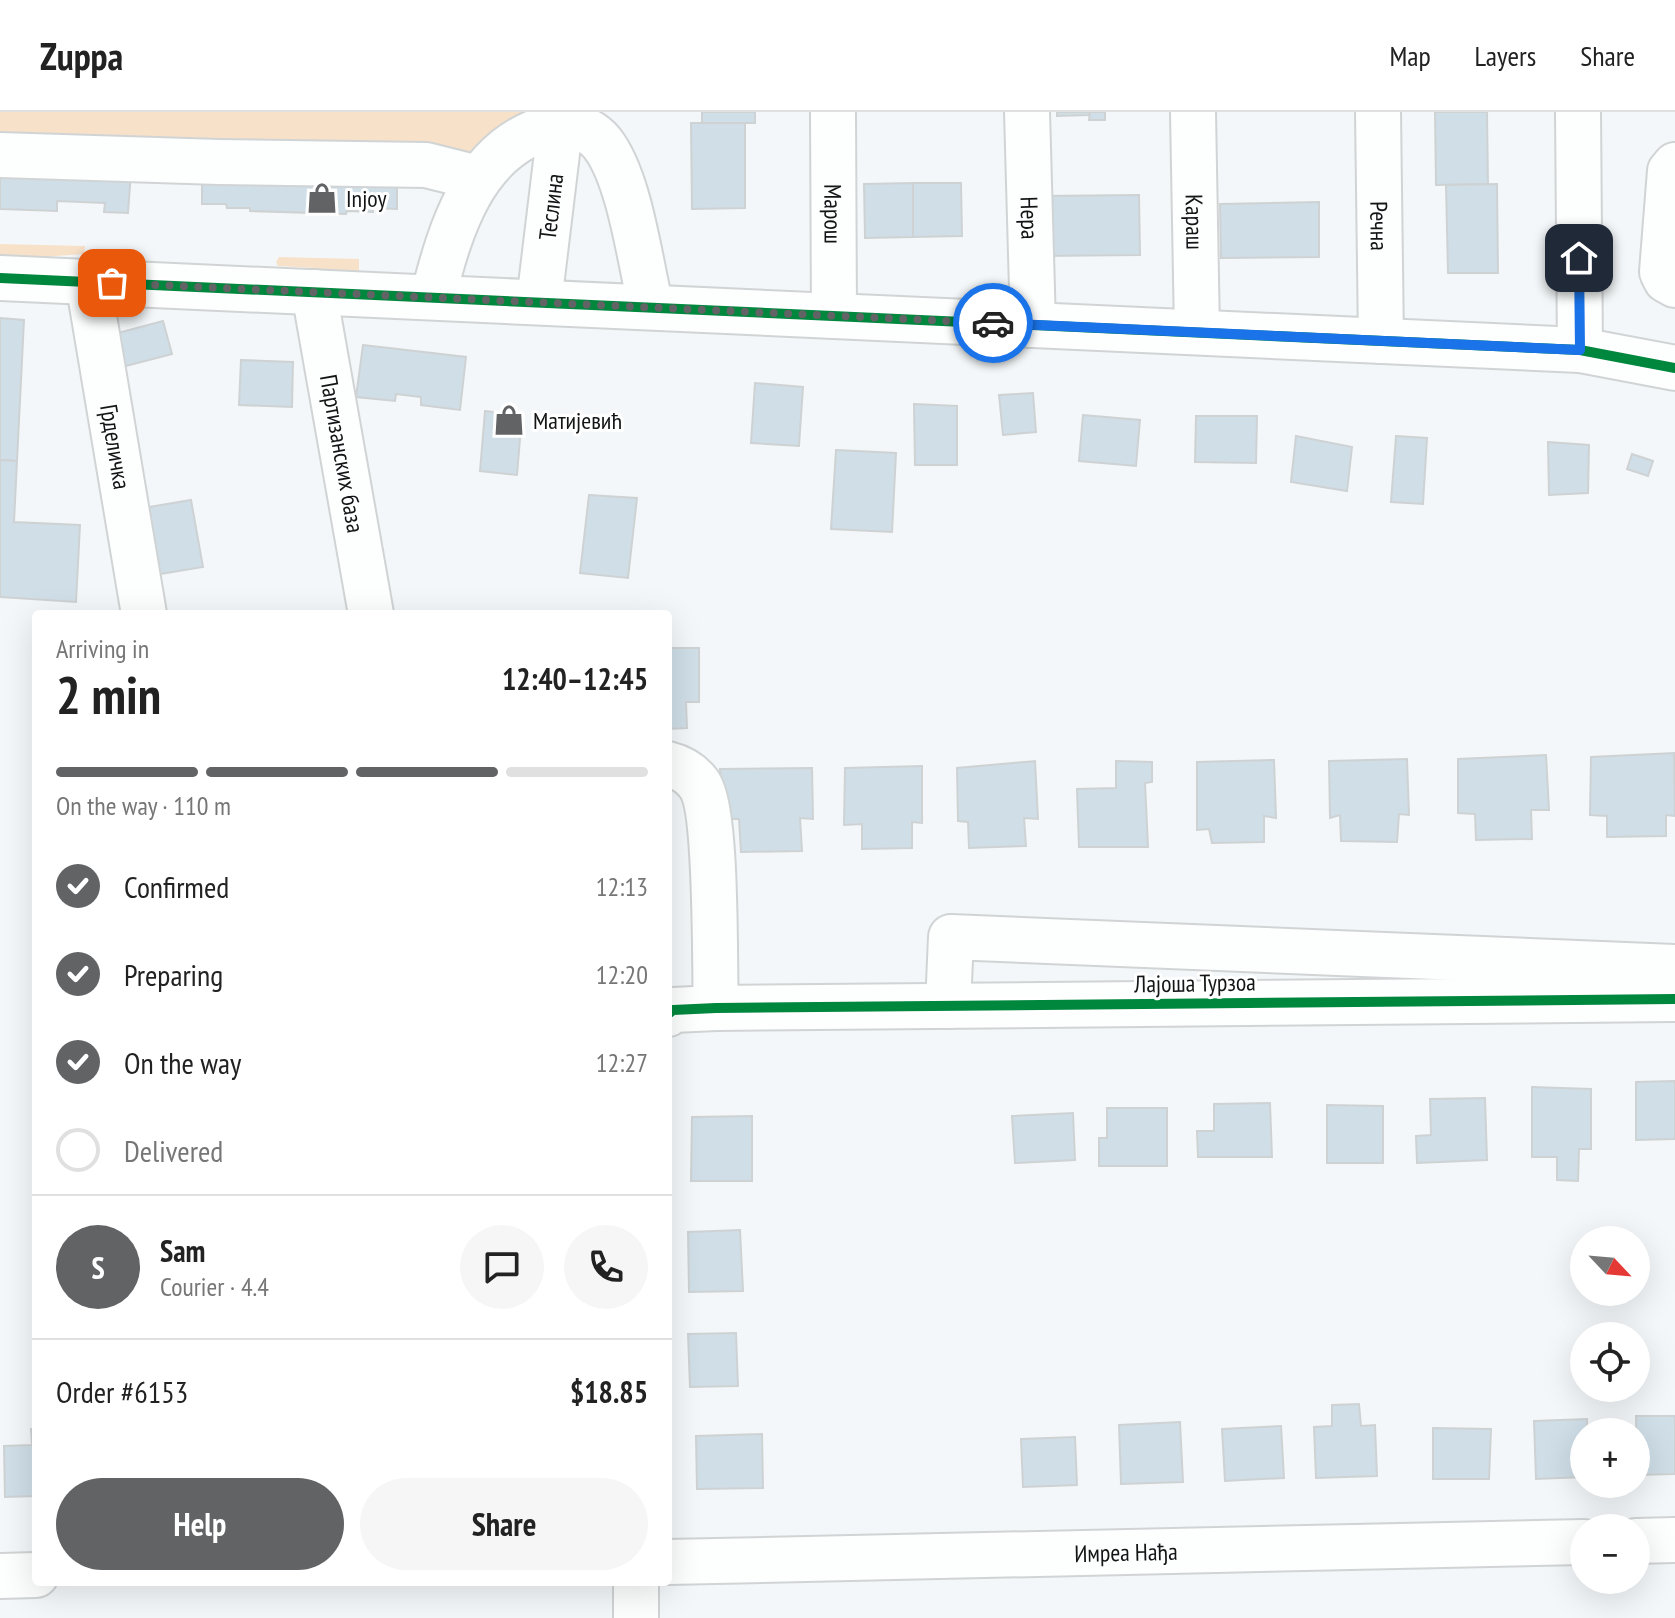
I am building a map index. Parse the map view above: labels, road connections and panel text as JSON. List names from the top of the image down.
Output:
{
  "streets": {
    "street": [
      "Теслина",
      "Марош",
      "Нера",
      "Караш",
      "Речна",
      "Грделичка",
      "Партизанских база",
      "Лајоша Турзоа",
      "Имреа Нађа"
    ]
  },
  "places": {
    "shop": ["Injoy", "Матијевић"]
  },
  "north": "bottom right",
  "page": {
    "header": "Zuppa",
    "nav": ["Map", "Layers", "Share"],
    "heading": ["2 min", "Arriving in", "12:40–12:45"],
    "panel": [
      "Sam",
      "Courier · 4.4",
      "Order #6153",
      "$18.85"
    ],
    "bar": "On the way · 110 m",
    "list": [
      ["Confirmed", "12:13"],
      ["Preparing", "12:20"],
      ["On the way", "12:27"],
      "Delivered"
    ],
    "round": "S",
    "map_buttons": ["+", "−"],
    "buttons": ["Help", "Share"]
  }
}
